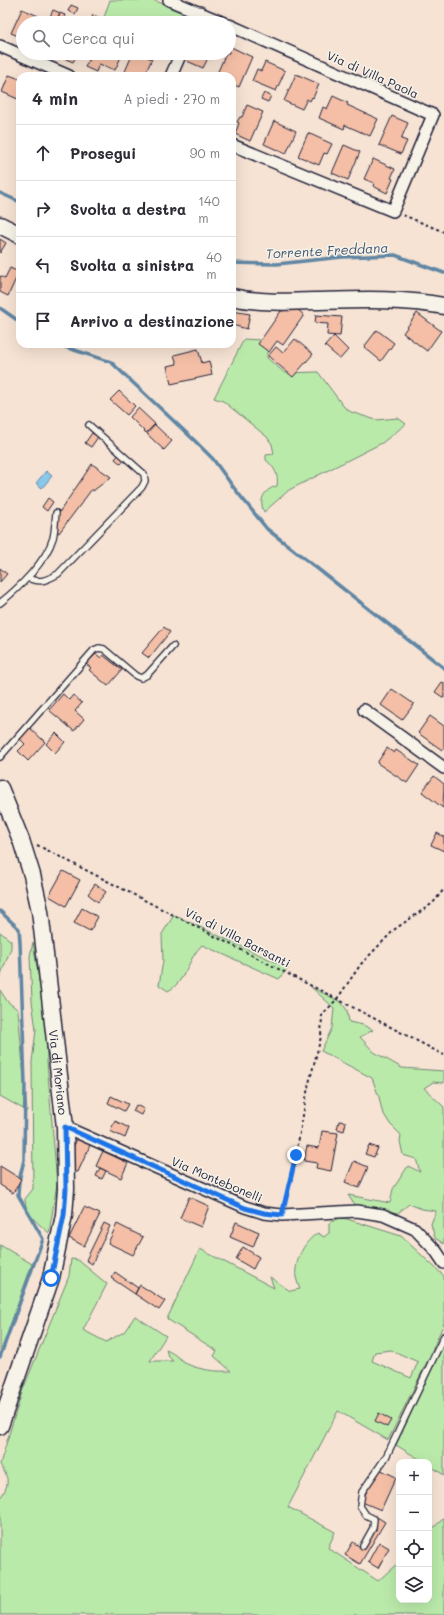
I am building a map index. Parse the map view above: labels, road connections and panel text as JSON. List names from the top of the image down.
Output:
{
  "streets": {
    "main road": ["Via di Moriano"],
    "street": ["Via di Villa Paola", "Via Montebonelli"],
    "path": ["Via di Villa Barsanti"]
  },
  "crossings": [
    ["Via di Villa Barsanti", "Via di Moriano"],
    ["Via di Moriano", "Via Montebonelli"]
  ],
  "water": ["Torrente Freddana"],
  "page": {
    "search": "Cerca qui",
    "heading": ["4 min", "A piedi · 270 m"],
    "list": [
      ["Prosegui", "90 m"],
      ["Svolta a destra", "140 m"],
      ["Svolta a sinistra", "40 m"],
      "Arrivo a destinazione"
    ],
    "map_buttons": ["+", "−"]
  }
}
